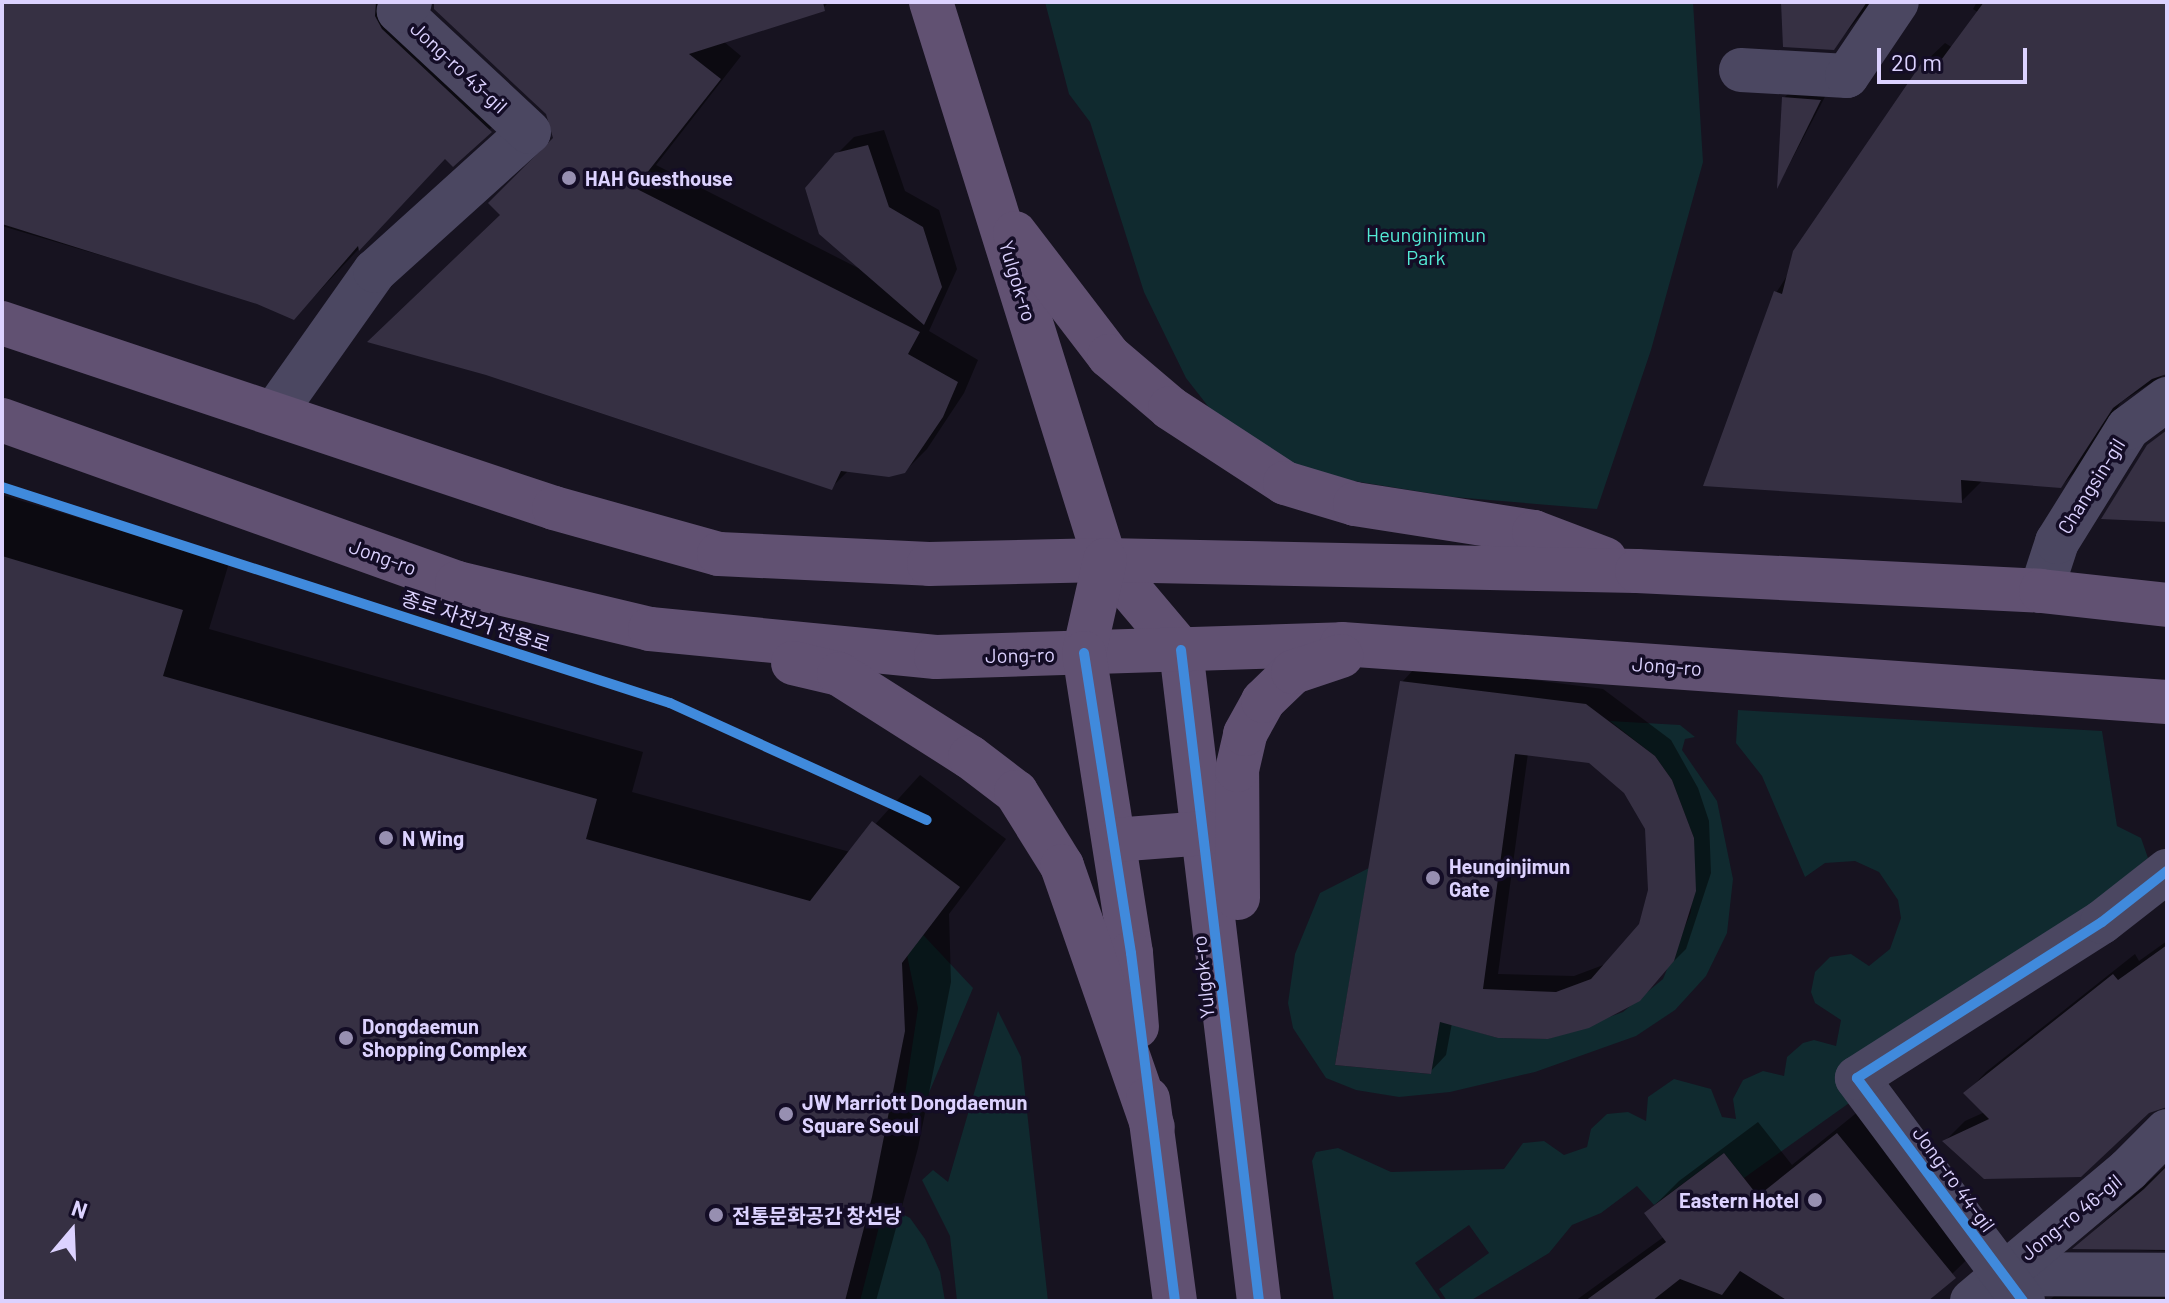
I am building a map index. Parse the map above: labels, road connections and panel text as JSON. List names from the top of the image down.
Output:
{
  "streets": {
    "main road": ["Yulgok-ro", "Jong-ro"],
    "street": [
      "Jong-ro 43-gil",
      "Changsin-gil",
      "Jong-ro 44-gil",
      "Jong-ro 46-gil"
    ],
    "cycle path": ["종로 자전거 전용로"]
  },
  "crossings": [
    ["Yulgok-ro", "Jong-ro"],
    ["Jong-ro 44-gil", "Jong-ro 46-gil"]
  ],
  "parks": ["Heunginjimun Park"],
  "places": [
    "HAH Guesthouse",
    "N Wing",
    "Heunginjimun Gate",
    "Dongdaemun Shopping Complex",
    "JW Marriott Dongdaemun Square Seoul",
    "Eastern Hotel",
    "전통문화공간 창선당"
  ],
  "scale_bar": "20 m",
  "north": "top"
}
